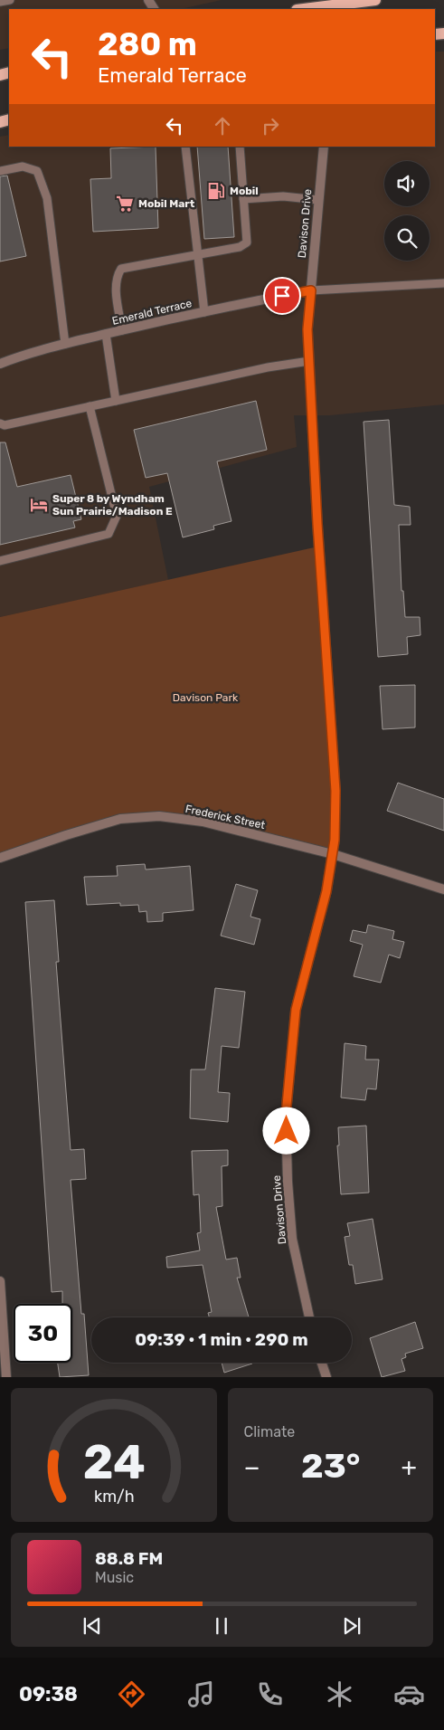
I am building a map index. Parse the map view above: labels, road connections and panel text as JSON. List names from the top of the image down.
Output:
{
  "streets": {
    "street": ["Davison Drive", "Emerald Terrace", "Frederick Street"]
  },
  "crossings": [
    ["Davison Drive", "Emerald Terrace"],
    ["Davison Drive", "Frederick Street"]
  ],
  "parks": ["Davison Park"],
  "places": {
    "fuel station": ["Mobil"],
    "supermarket": ["Mobil Mart"],
    "hotel": ["Super 8 by Wyndham Sun Prairie/Madison E"]
  },
  "page": {
    "turn": ["280 m", "Emerald Terrace"],
    "limit": "30",
    "trip": "09:39 · 1 min · 290 m",
    "tile": "Climate",
    "heat": ["−", "23°", "+"],
    "song": ["88.8 FM", "Music"],
    "tabs": "09:38",
    "gauge": ["24", "km/h"]
  }
}
